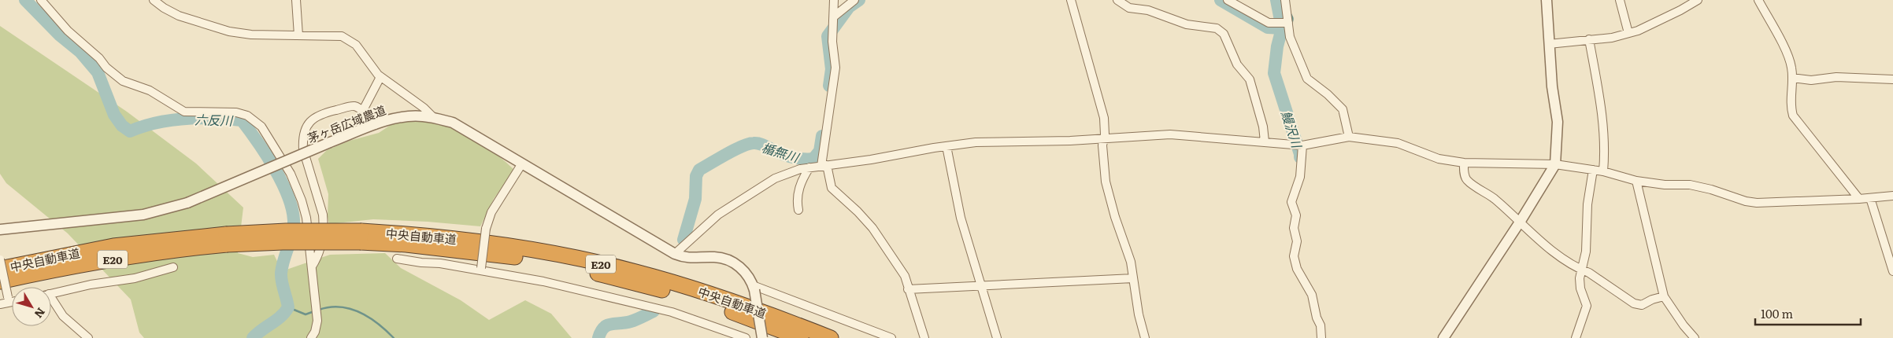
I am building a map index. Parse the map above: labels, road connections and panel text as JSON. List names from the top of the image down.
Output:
{
  "streets": {
    "highway": ["中央自動車道", "E20"],
    "street": ["茅ヶ岳広域農道"]
  },
  "water": ["六反川", "鰻沢川", "楯無川"],
  "scale_bar": "100 m",
  "north": "bottom right"
}
